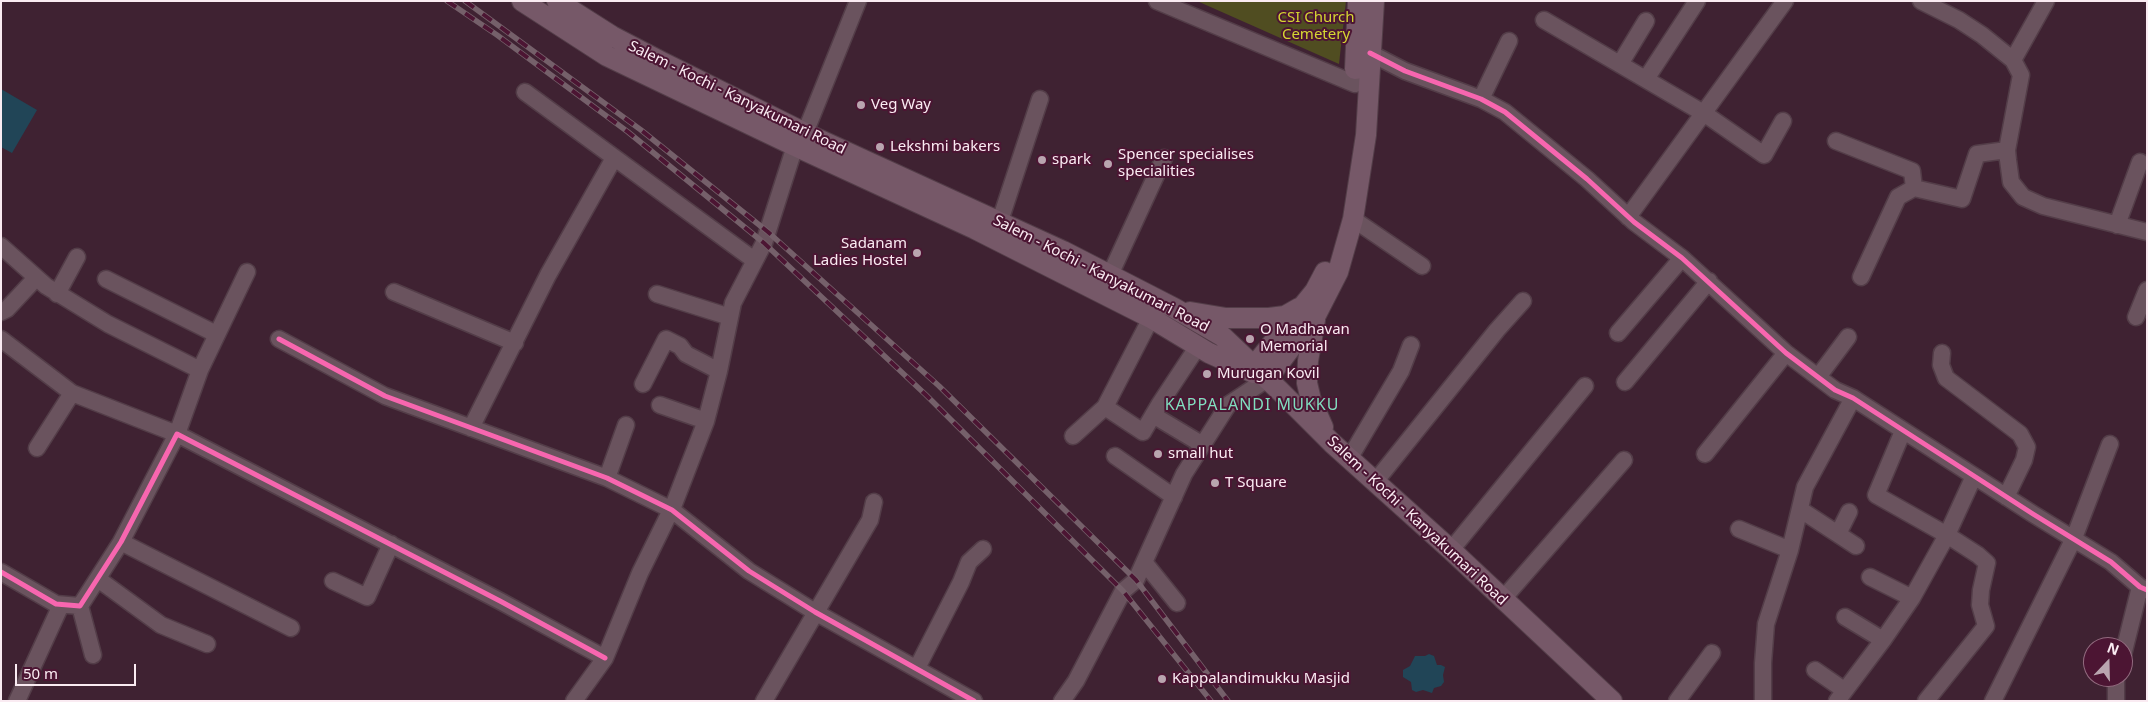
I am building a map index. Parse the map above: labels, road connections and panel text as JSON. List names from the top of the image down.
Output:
{
  "streets": {
    "main road": ["Salem - Kochi - Kanyakumari Road"]
  },
  "districts": ["KAPPALANDI MUKKU"],
  "parks": ["CSI Church Cemetery"],
  "places": [
    "Veg Way",
    "Lekshmi bakers",
    "spark",
    "Spencer specialises specialities",
    "Sadanam Ladies Hostel",
    "O Madhavan Memorial",
    "Murugan Kovil",
    "small hut",
    "T Square",
    "Kappalandimukku Masjid"
  ],
  "scale_bar": "50 m",
  "north": "top"
}
